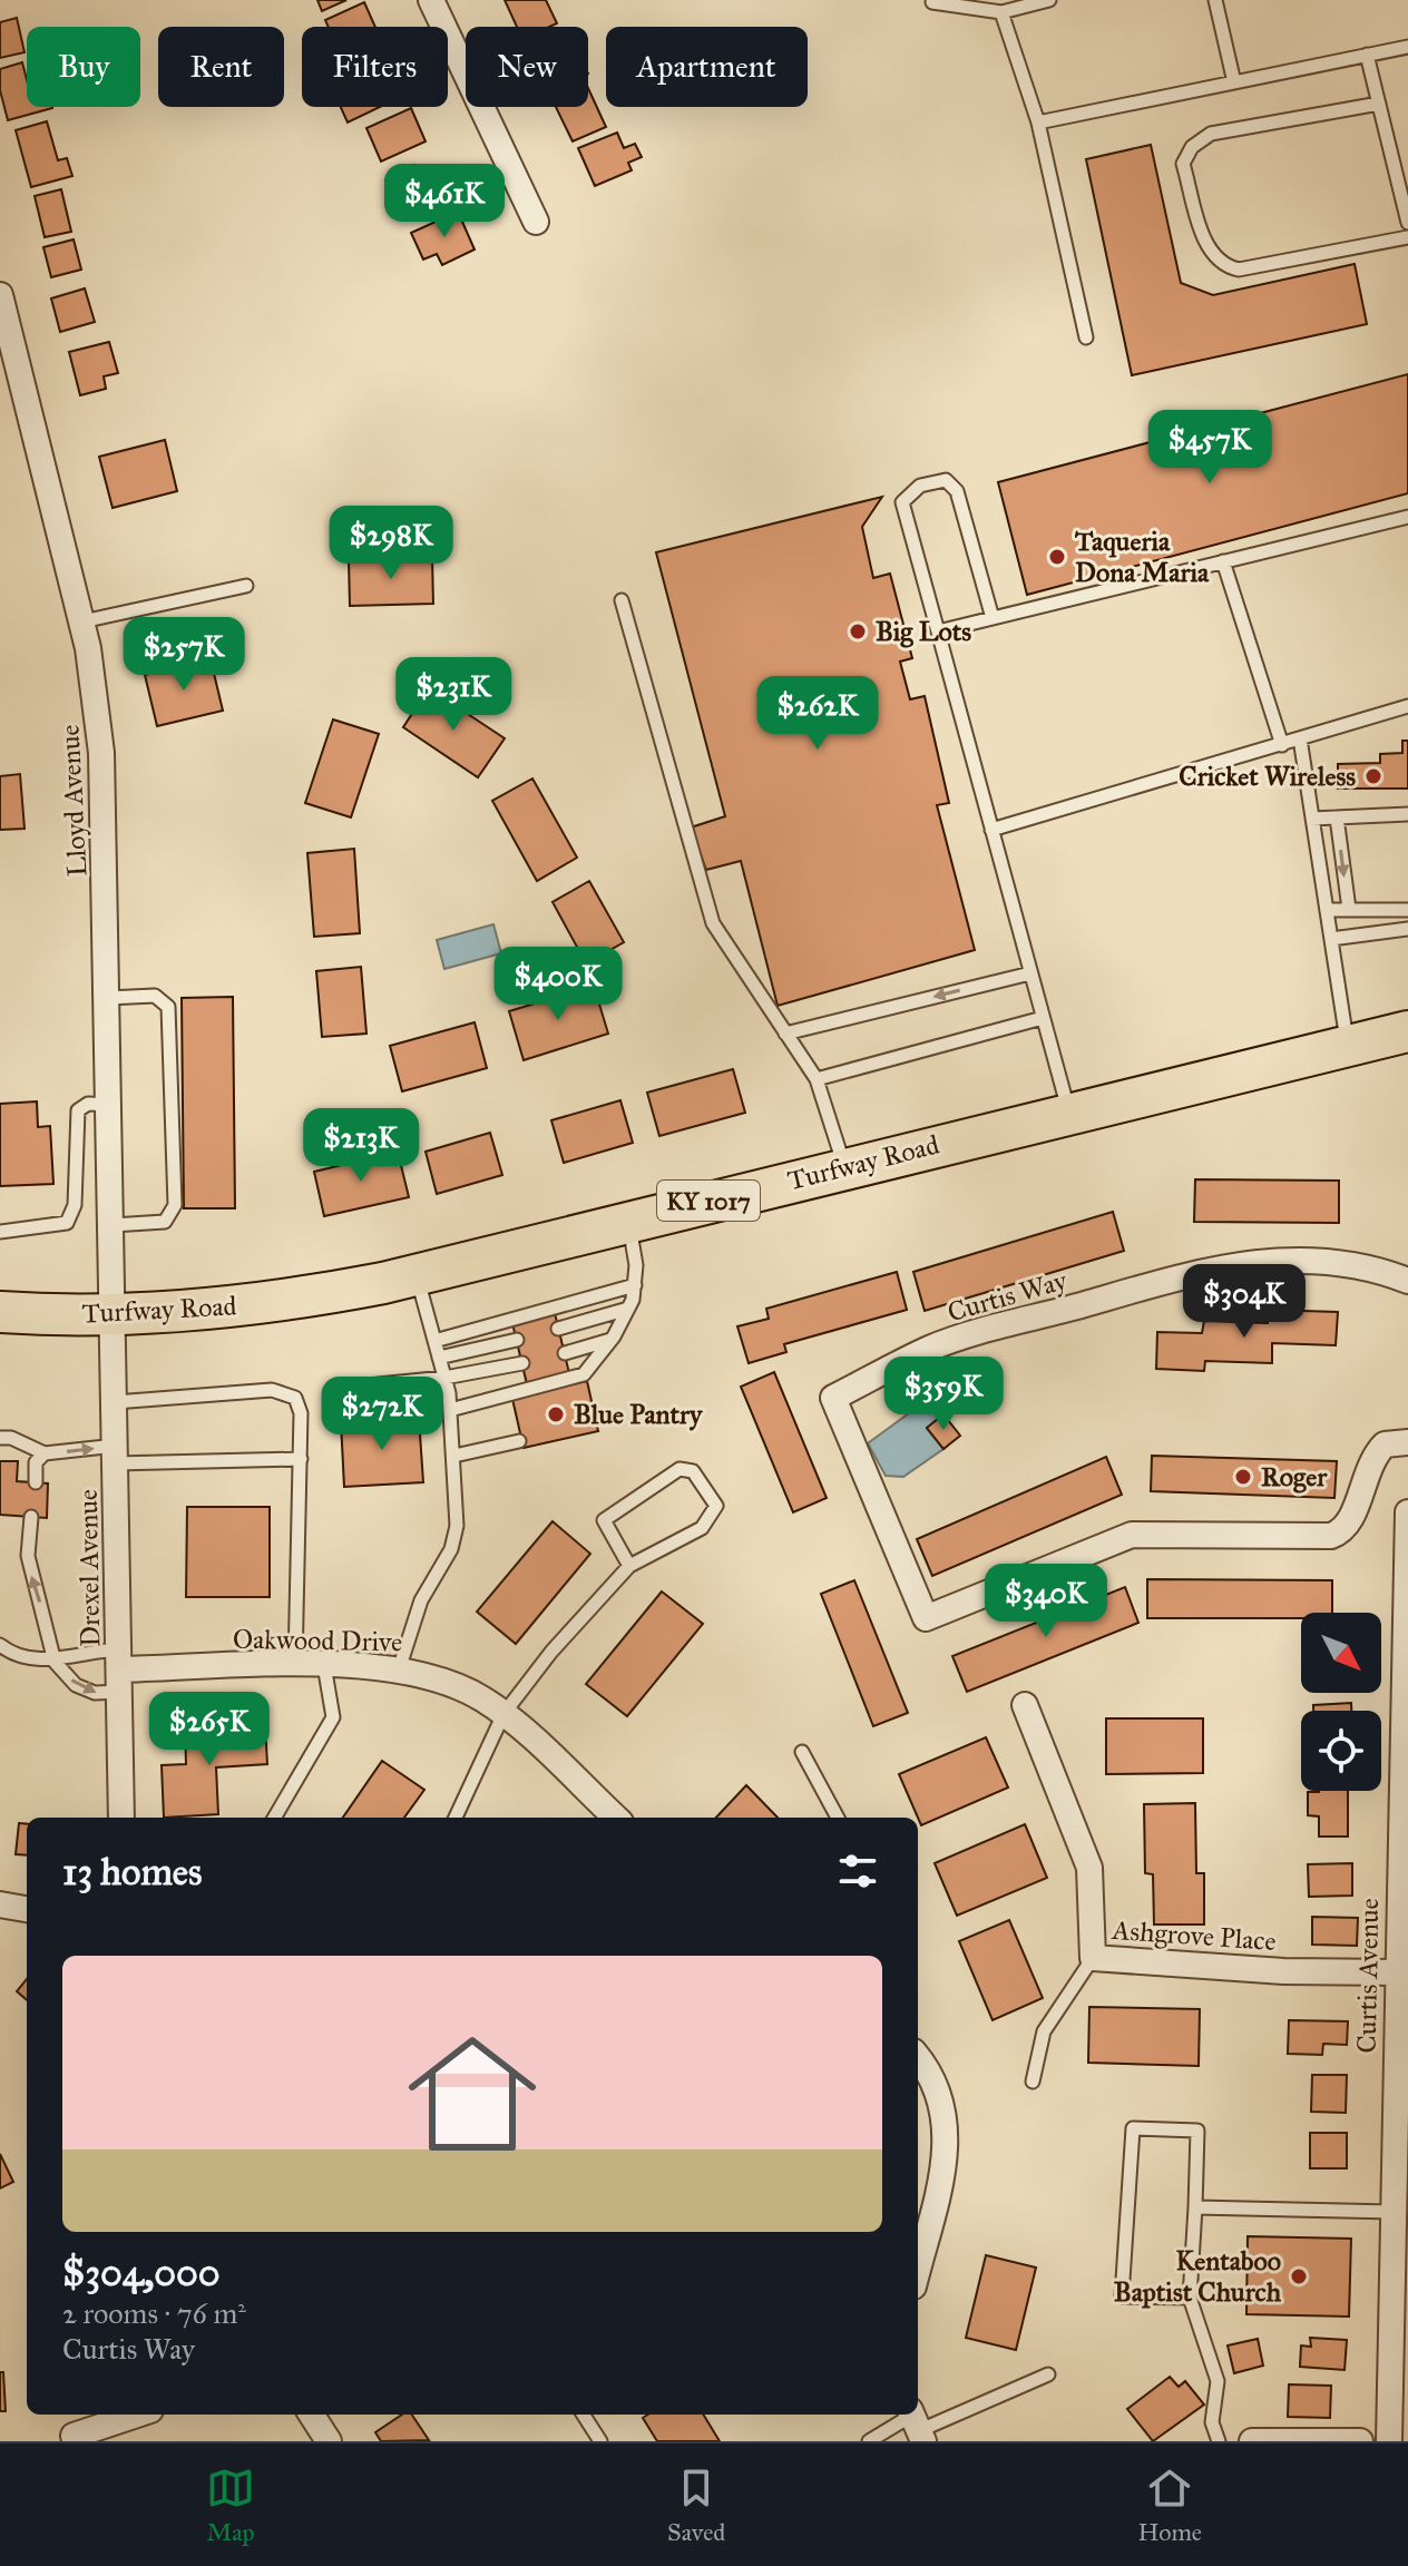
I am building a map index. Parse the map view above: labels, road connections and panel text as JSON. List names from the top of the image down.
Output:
{
  "streets": {
    "main road": ["Turfway Road", "KY 1017"],
    "street": [
      "Lloyd Avenue",
      "Curtis Way",
      "Drexel Avenue",
      "Oakwood Drive",
      "Ashgrove Place",
      "Curtis Avenue"
    ]
  },
  "crossings": [
    ["Lloyd Avenue", "Turfway Road"],
    ["Lloyd Avenue", "Drexel Avenue"],
    ["Turfway Road", "Drexel Avenue"],
    ["Drexel Avenue", "Oakwood Drive"],
    ["Ashgrove Place", "Curtis Avenue"]
  ],
  "places": [
    "Taqueria Dona Maria",
    "Big Lots",
    "Cricket Wireless",
    "Blue Pantry",
    "Roger",
    "Kentaboo Baptist Church"
  ],
  "north": "bottom right",
  "page": {
    "chip": [
      "Buy",
      "Rent",
      "Filters",
      "New",
      "Apartment"
    ],
    "price": [
      "$461K",
      "$457K",
      "$298K",
      "$257K",
      "$231K",
      "$262K",
      "$400K",
      "$213K",
      "$304K",
      "$359K",
      "$272K",
      "$340K",
      "$265K"
    ],
    "heading": "13 homes",
    "list": [
      {
        "name": "$304,000",
        "note": "2 rooms · 76 m² · Curtis Way"
      }
    ],
    "tabs": ["Map", "Saved", "Home"]
  }
}
